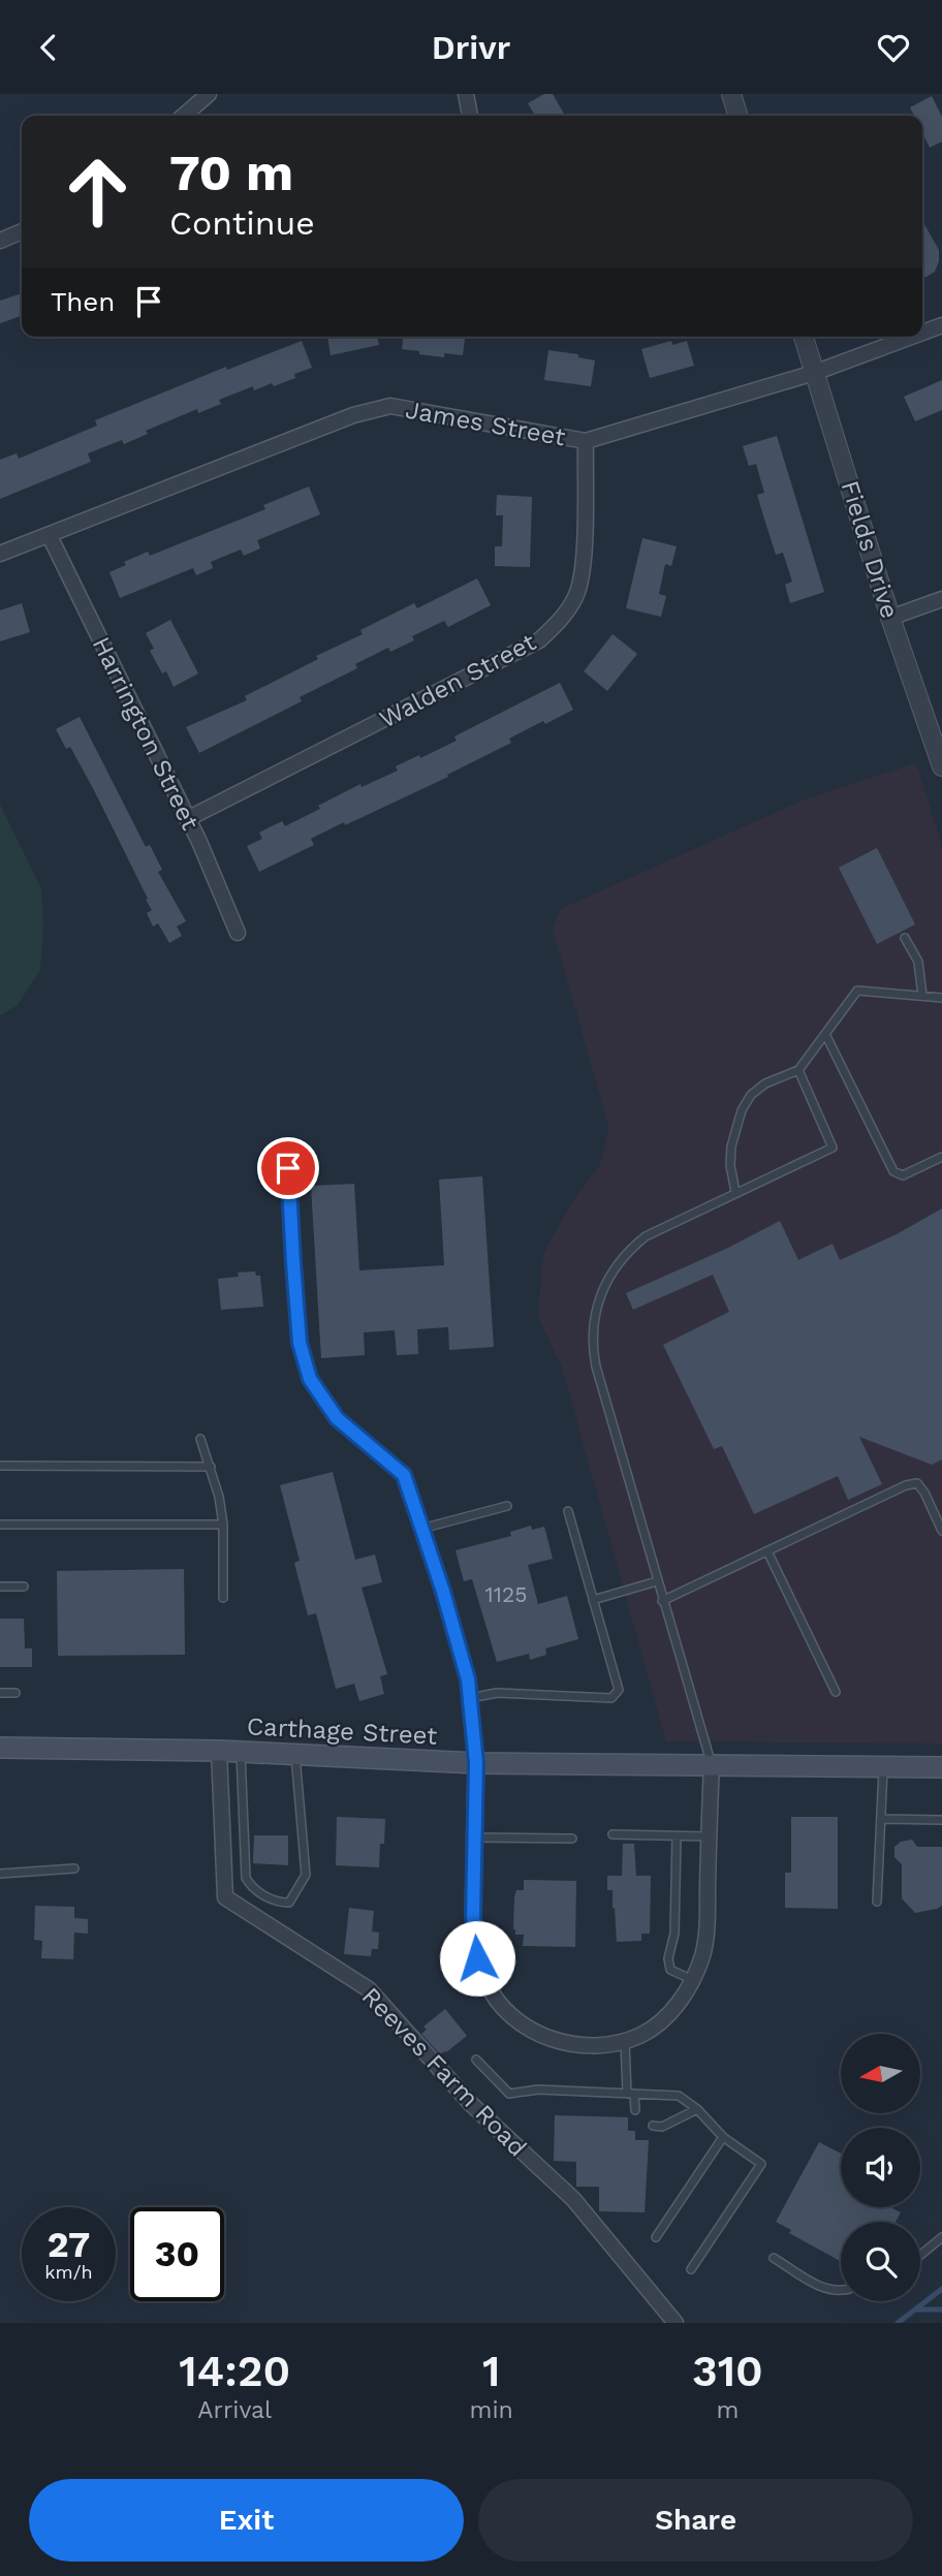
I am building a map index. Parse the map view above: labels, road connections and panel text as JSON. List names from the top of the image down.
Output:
{
  "streets": {
    "main road": ["Carthage Street"],
    "street": [
      "James Street",
      "Fields Drive",
      "Walden Street",
      "Harrington Street",
      "Reeves Farm Road"
    ]
  },
  "crossings": [
    ["James Street", "Fields Drive"],
    ["James Street", "Walden Street"],
    ["James Street", "Harrington Street"],
    ["Walden Street", "Harrington Street"],
    ["Carthage Street", "Reeves Farm Road"]
  ],
  "house_numbers": ["1125"],
  "north": "left",
  "page": {
    "header": "Drivr",
    "turn": ["70 m", "Continue"],
    "then": "Then",
    "speed": "27 km/h",
    "limit": "30",
    "eta": [
      "14:20",
      "Arrival",
      "1",
      "min",
      "310",
      "m"
    ],
    "buttons": ["Exit", "Share"]
  }
}
